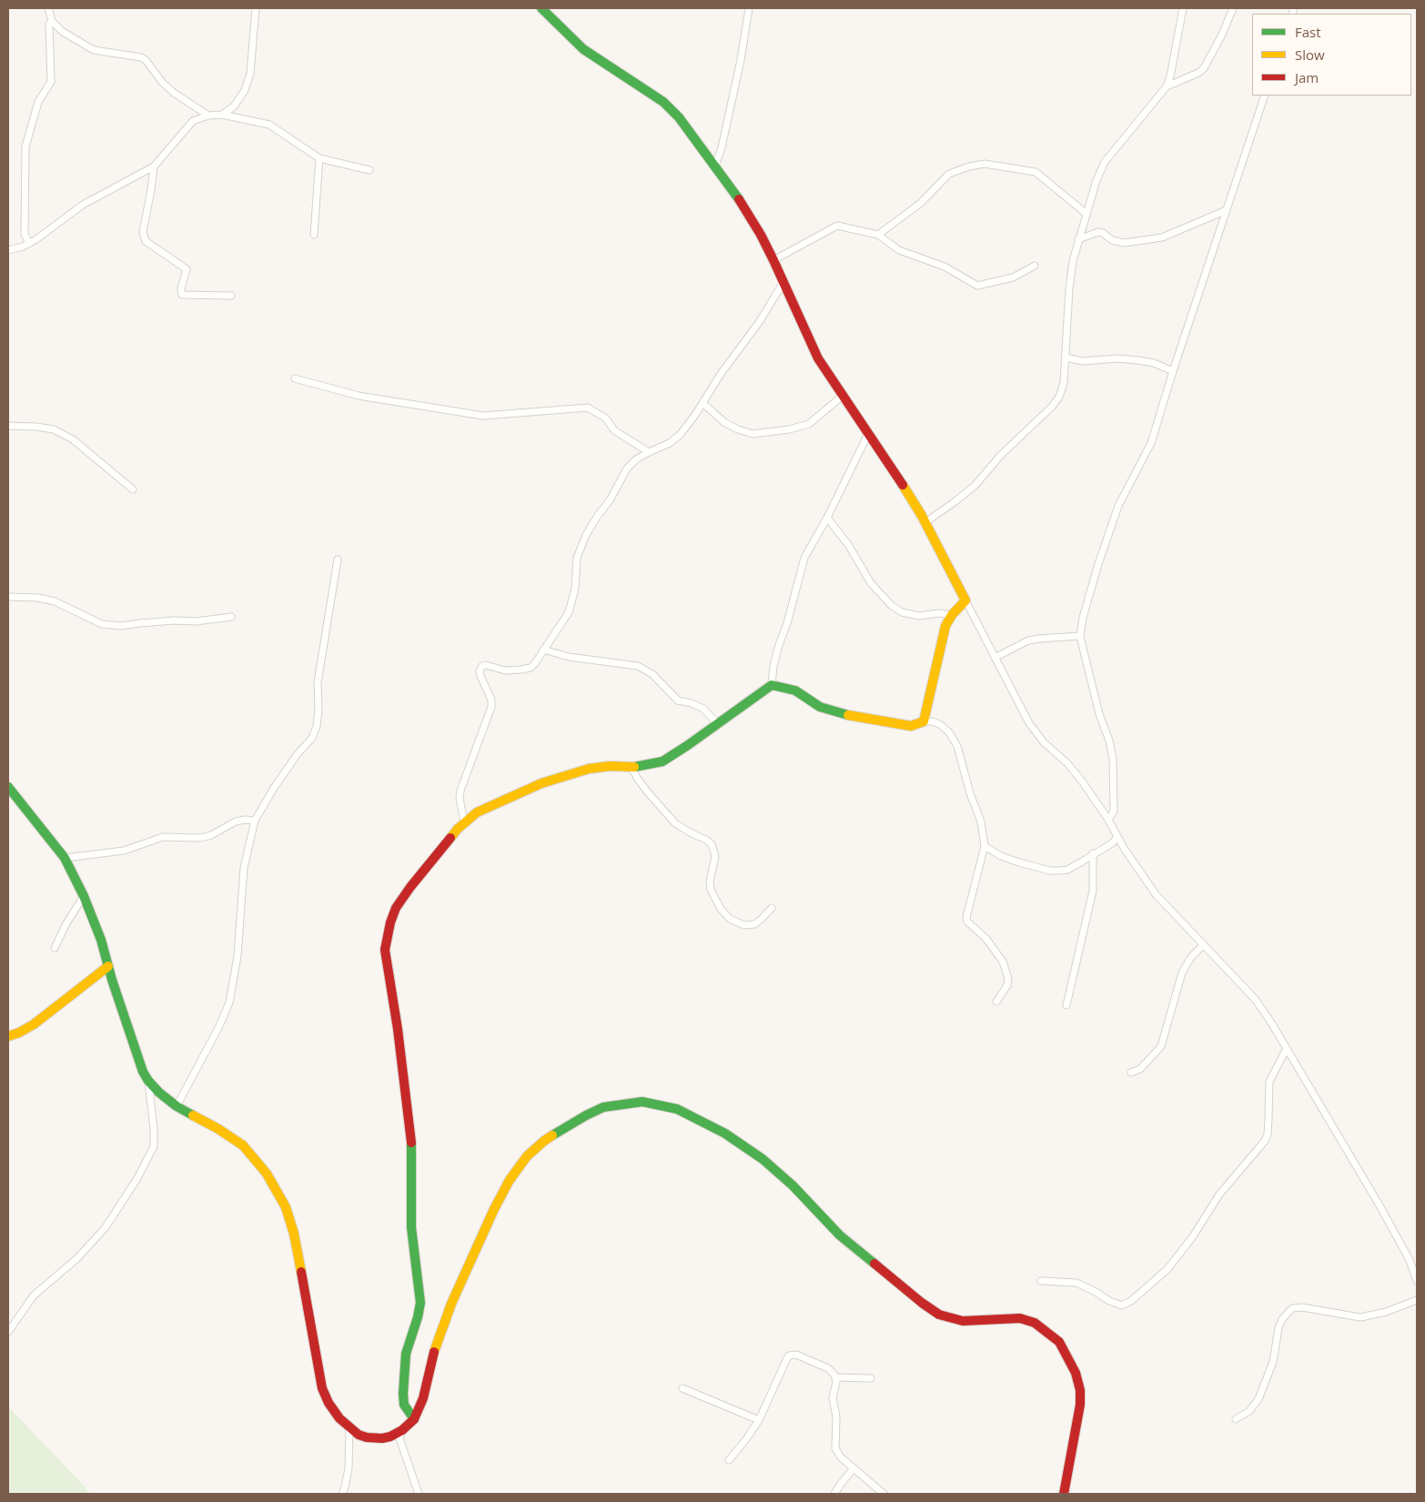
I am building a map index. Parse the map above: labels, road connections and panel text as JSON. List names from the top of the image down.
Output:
{
  "legend": ["Fast", "Slow", "Jam"]
}
